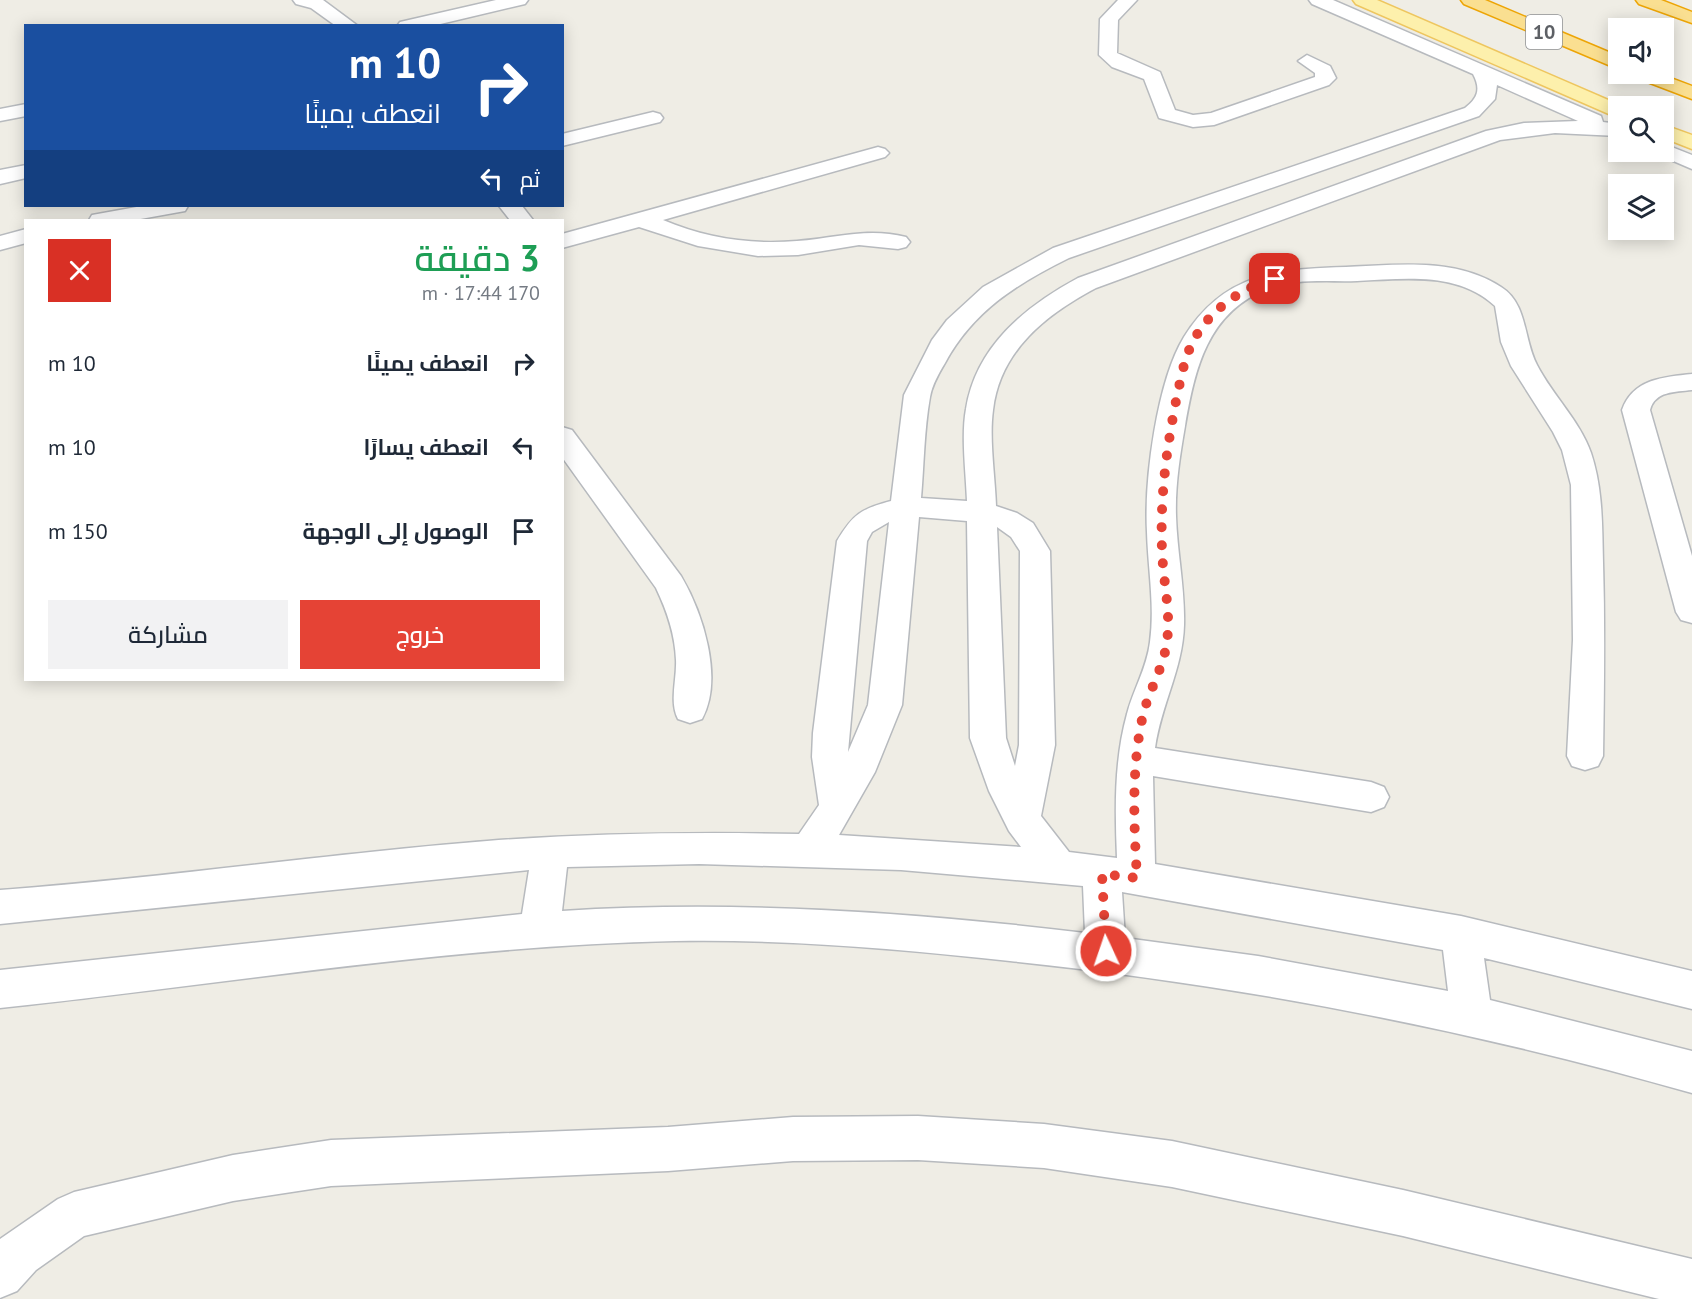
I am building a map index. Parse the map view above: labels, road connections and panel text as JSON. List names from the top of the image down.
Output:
{
  "streets": {
    "highway": ["10"]
  },
  "page": {
    "turn": ["10 m", "انعطف يمينًا"],
    "then": "ثم",
    "heading": ["3 دقيقة", "170 m · 17:44"],
    "list": [
      {
        "name": "انعطف يمينًا",
        "value": "10 m"
      },
      {
        "name": "انعطف يسارًا",
        "value": "10 m"
      },
      {
        "name": "الوصول إلى الوجهة",
        "value": "150 m"
      }
    ],
    "buttons": ["خروج", "مشاركة"]
  }
}
